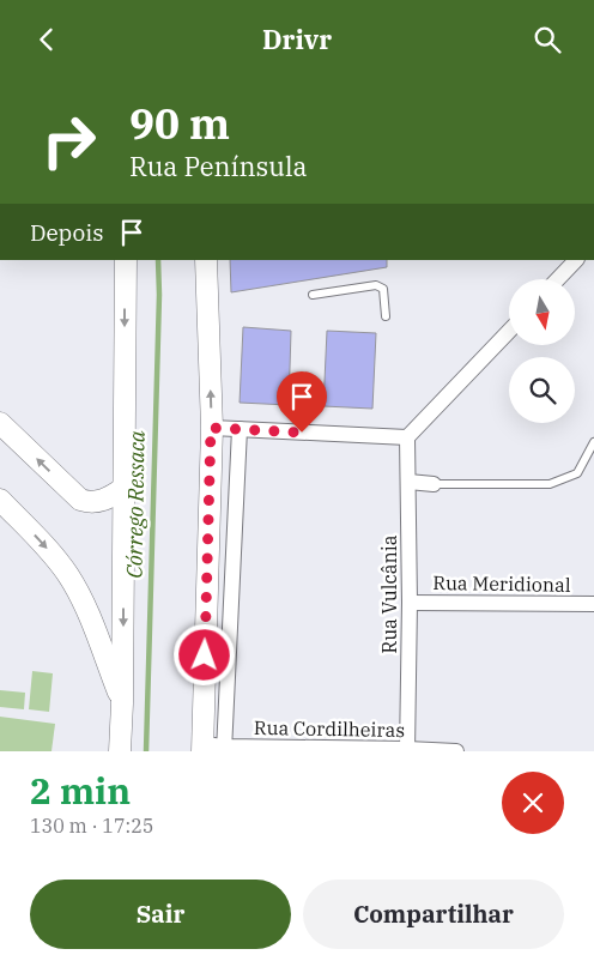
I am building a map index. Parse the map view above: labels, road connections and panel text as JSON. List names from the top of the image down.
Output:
{
  "streets": {
    "street": ["Rua Meridional", "Rua Vulcânia", "Rua Cordilheiras"]
  },
  "crossings": [
    ["Rua Meridional", "Rua Vulcânia"],
    ["Rua Vulcânia", "Rua Cordilheiras"]
  ],
  "water": ["Córrego Ressaca"],
  "north": "bottom",
  "page": {
    "header": "Drivr",
    "turn": ["90 m", "Rua Península"],
    "then": "Depois",
    "heading": ["2 min", "130 m · 17:25"],
    "buttons": ["Sair", "Compartilhar"]
  }
}
